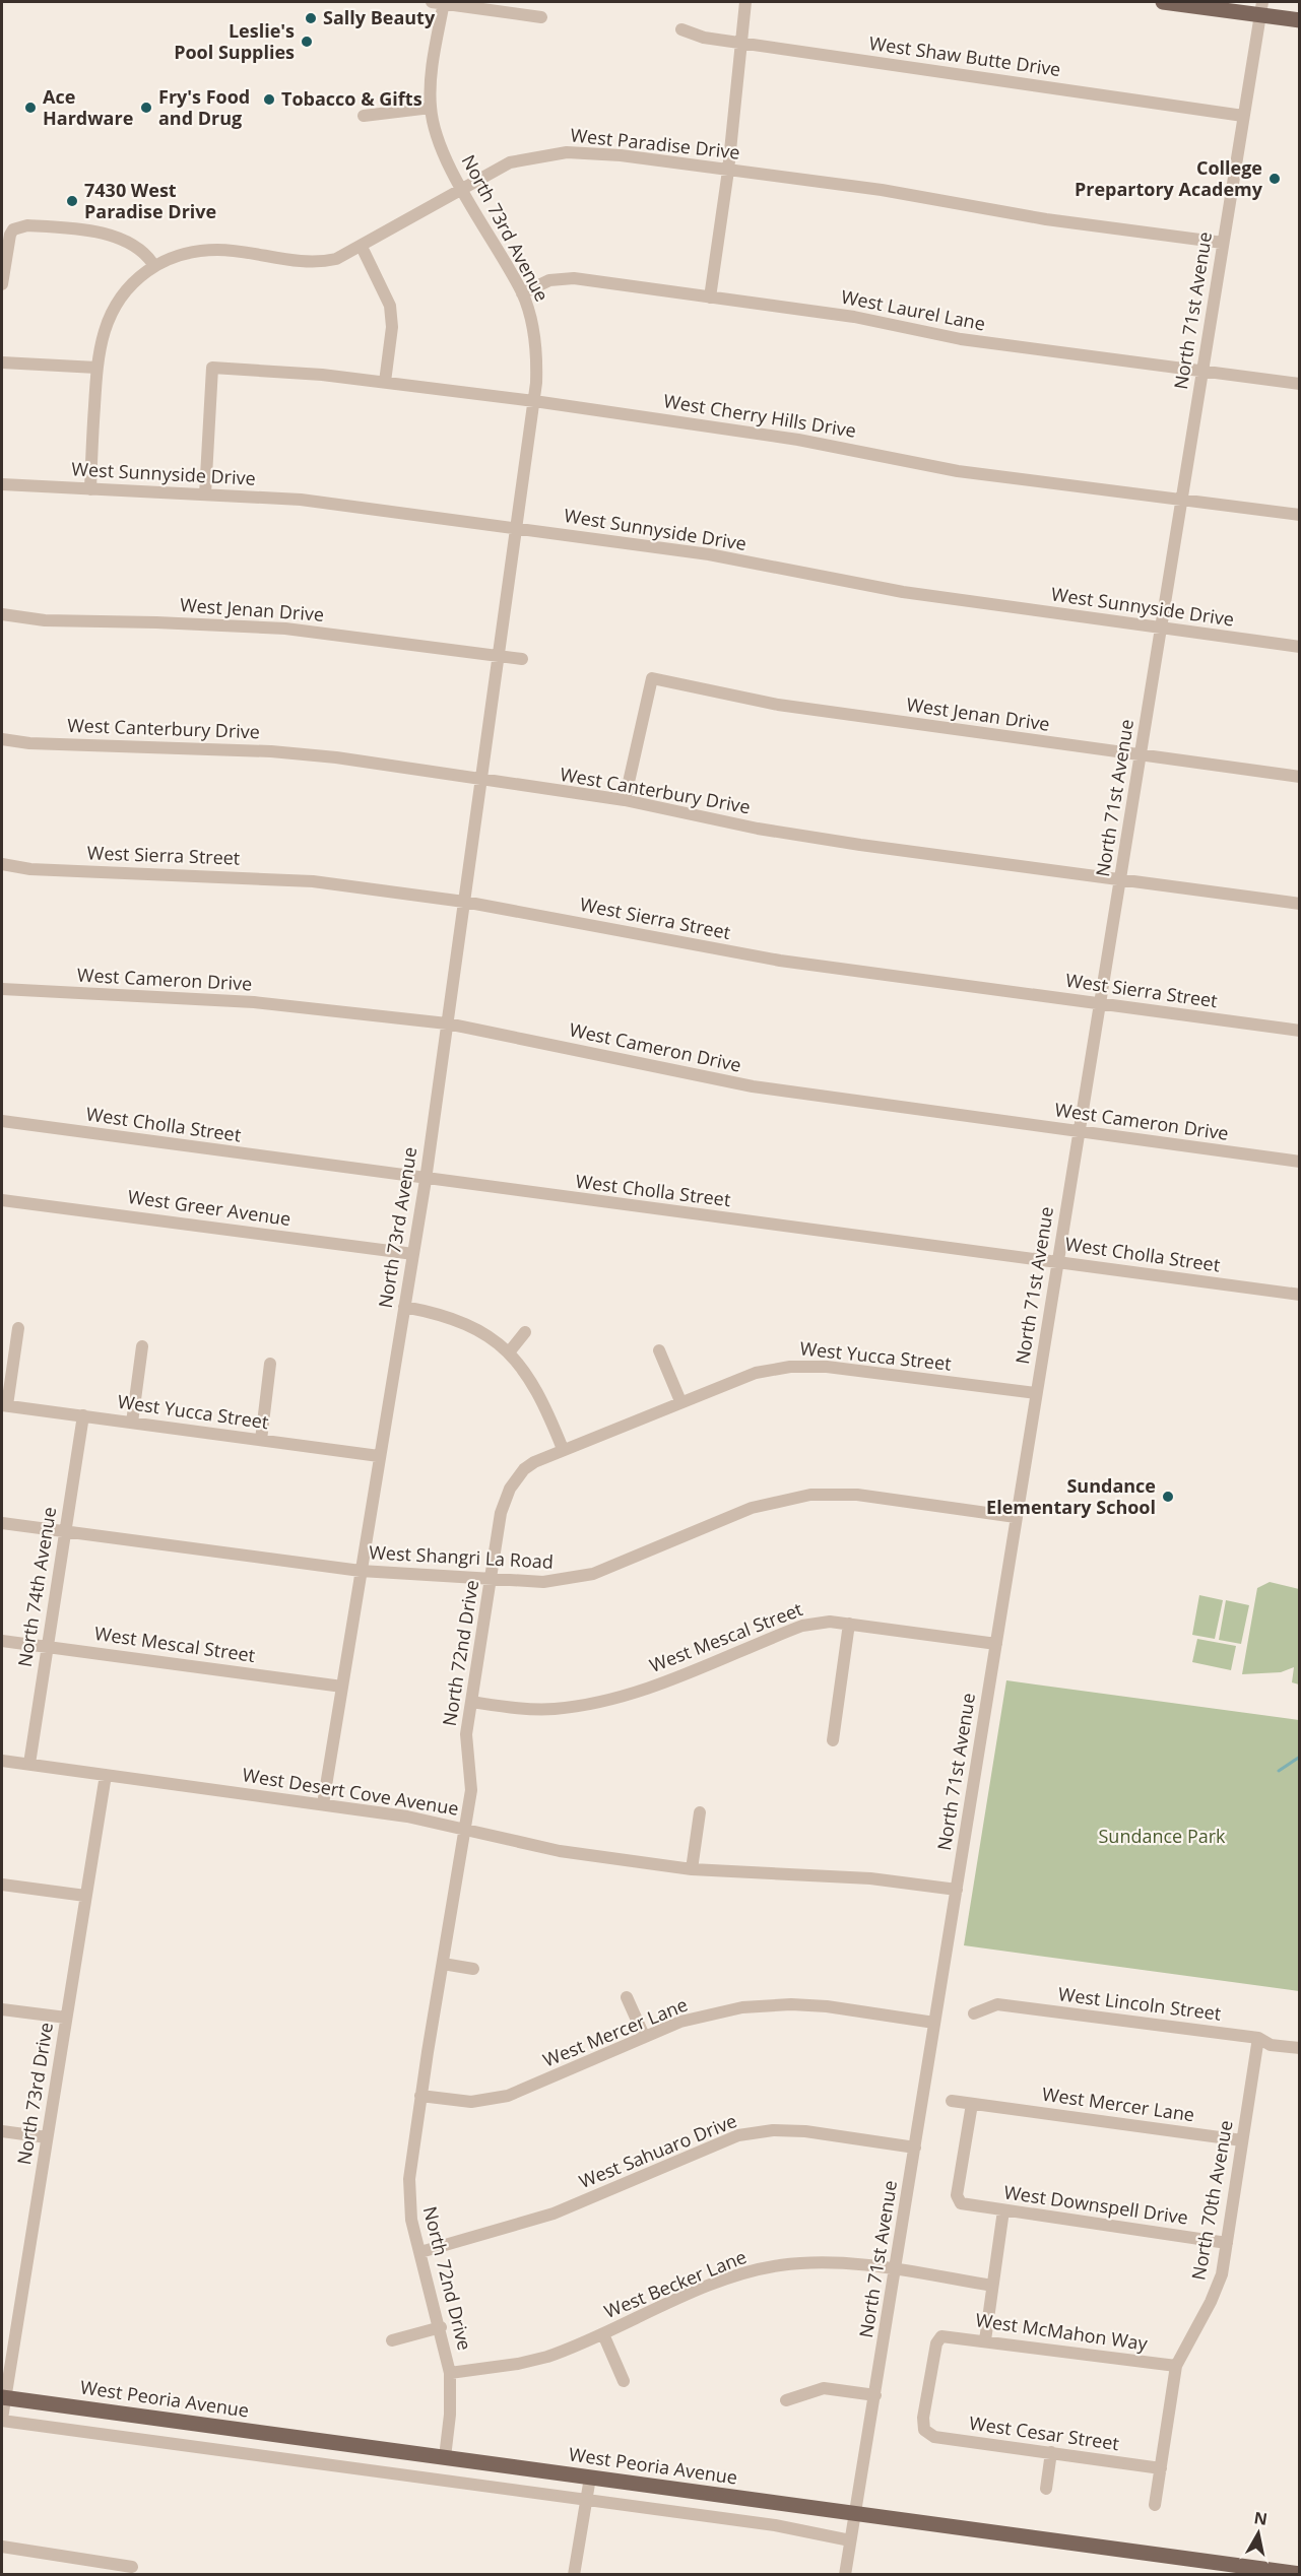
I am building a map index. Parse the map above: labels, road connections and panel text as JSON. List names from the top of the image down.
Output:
{
  "streets": {
    "main road": ["West Peoria Avenue"],
    "street": [
      "West Shaw Butte Drive",
      "West Paradise Drive",
      "North 73rd Avenue",
      "West Laurel Lane",
      "North 71st Avenue",
      "West Cherry Hills Drive",
      "West Sunnyside Drive",
      "West Jenan Drive",
      "West Canterbury Drive",
      "West Sierra Street",
      "West Cameron Drive",
      "West Cholla Street",
      "West Greer Avenue",
      "West Yucca Street",
      "West Shangri La Road",
      "North 74th Avenue",
      "West Mescal Street",
      "North 72nd Drive",
      "West Desert Cove Avenue",
      "West Lincoln Street",
      "West Mercer Lane",
      "North 73rd Drive",
      "West Sahuaro Drive",
      "North 70th Avenue",
      "West Downspell Drive",
      "West Becker Lane",
      "West McMahon Way",
      "West Cesar Street"
    ]
  },
  "crossings": [
    ["West Shaw Butte Drive", "North 71st Avenue"],
    ["West Paradise Drive", "North 73rd Avenue"],
    ["West Paradise Drive", "North 71st Avenue"],
    ["West Paradise Drive", "West Sunnyside Drive"],
    ["North 73rd Avenue", "West Laurel Lane"],
    ["North 73rd Avenue", "West Cherry Hills Drive"],
    ["North 73rd Avenue", "West Sunnyside Drive"],
    ["North 73rd Avenue", "West Jenan Drive"],
    ["North 73rd Avenue", "West Canterbury Drive"],
    ["North 73rd Avenue", "West Sierra Street"],
    ["North 73rd Avenue", "West Cameron Drive"],
    ["North 73rd Avenue", "West Cholla Street"],
    ["North 73rd Avenue", "West Greer Avenue"],
    ["North 73rd Avenue", "West Yucca Street"],
    ["North 73rd Avenue", "West Shangri La Road"],
    ["North 73rd Avenue", "West Mescal Street"],
    ["North 73rd Avenue", "West Desert Cove Avenue"],
    ["West Laurel Lane", "North 71st Avenue"],
    ["North 71st Avenue", "West Cherry Hills Drive"],
    ["North 71st Avenue", "West Sunnyside Drive"],
    ["North 71st Avenue", "West Jenan Drive"],
    ["North 71st Avenue", "West Canterbury Drive"],
    ["North 71st Avenue", "West Sierra Street"],
    ["North 71st Avenue", "West Cameron Drive"],
    ["North 71st Avenue", "West Cholla Street"],
    ["North 71st Avenue", "West Yucca Street"],
    ["North 71st Avenue", "West Shangri La Road"],
    ["North 71st Avenue", "West Mescal Street"],
    ["North 71st Avenue", "West Desert Cove Avenue"],
    ["North 71st Avenue", "West Mercer Lane"],
    ["North 71st Avenue", "West Sahuaro Drive"],
    ["North 71st Avenue", "West Becker Lane"],
    ["North 71st Avenue", "West Peoria Avenue"],
    ["West Cherry Hills Drive", "West Sunnyside Drive"],
    ["West Jenan Drive", "West Canterbury Drive"],
    ["West Yucca Street", "North 74th Avenue"],
    ["West Yucca Street", "North 72nd Drive"],
    ["West Shangri La Road", "North 74th Avenue"],
    ["West Shangri La Road", "North 72nd Drive"],
    ["North 74th Avenue", "West Mescal Street"],
    ["North 74th Avenue", "West Desert Cove Avenue"],
    ["West Mescal Street", "North 72nd Drive"],
    ["North 72nd Drive", "West Desert Cove Avenue"],
    ["North 72nd Drive", "West Mercer Lane"],
    ["North 72nd Drive", "West Sahuaro Drive"],
    ["North 72nd Drive", "West Becker Lane"],
    ["North 72nd Drive", "West Peoria Avenue"],
    ["West Desert Cove Avenue", "North 73rd Drive"],
    ["West Lincoln Street", "North 70th Avenue"],
    ["West Mercer Lane", "North 70th Avenue"],
    ["West Mercer Lane", "West Downspell Drive"],
    ["North 73rd Drive", "West Peoria Avenue"],
    ["North 70th Avenue", "West Downspell Drive"],
    ["North 70th Avenue", "West McMahon Way"],
    ["North 70th Avenue", "West Cesar Street"],
    ["West McMahon Way", "West Cesar Street"]
  ],
  "parks": ["Sundance Park"],
  "places": [
    "Sally Beauty",
    "Leslie's Pool Supplies",
    "Tobacco & Gifts",
    "Ace Hardware",
    "Fry's Food and Drug",
    "College Prepartory Academy",
    "7430 West Paradise Drive",
    "Sundance Elementary School"
  ],
  "north": "top"
}
